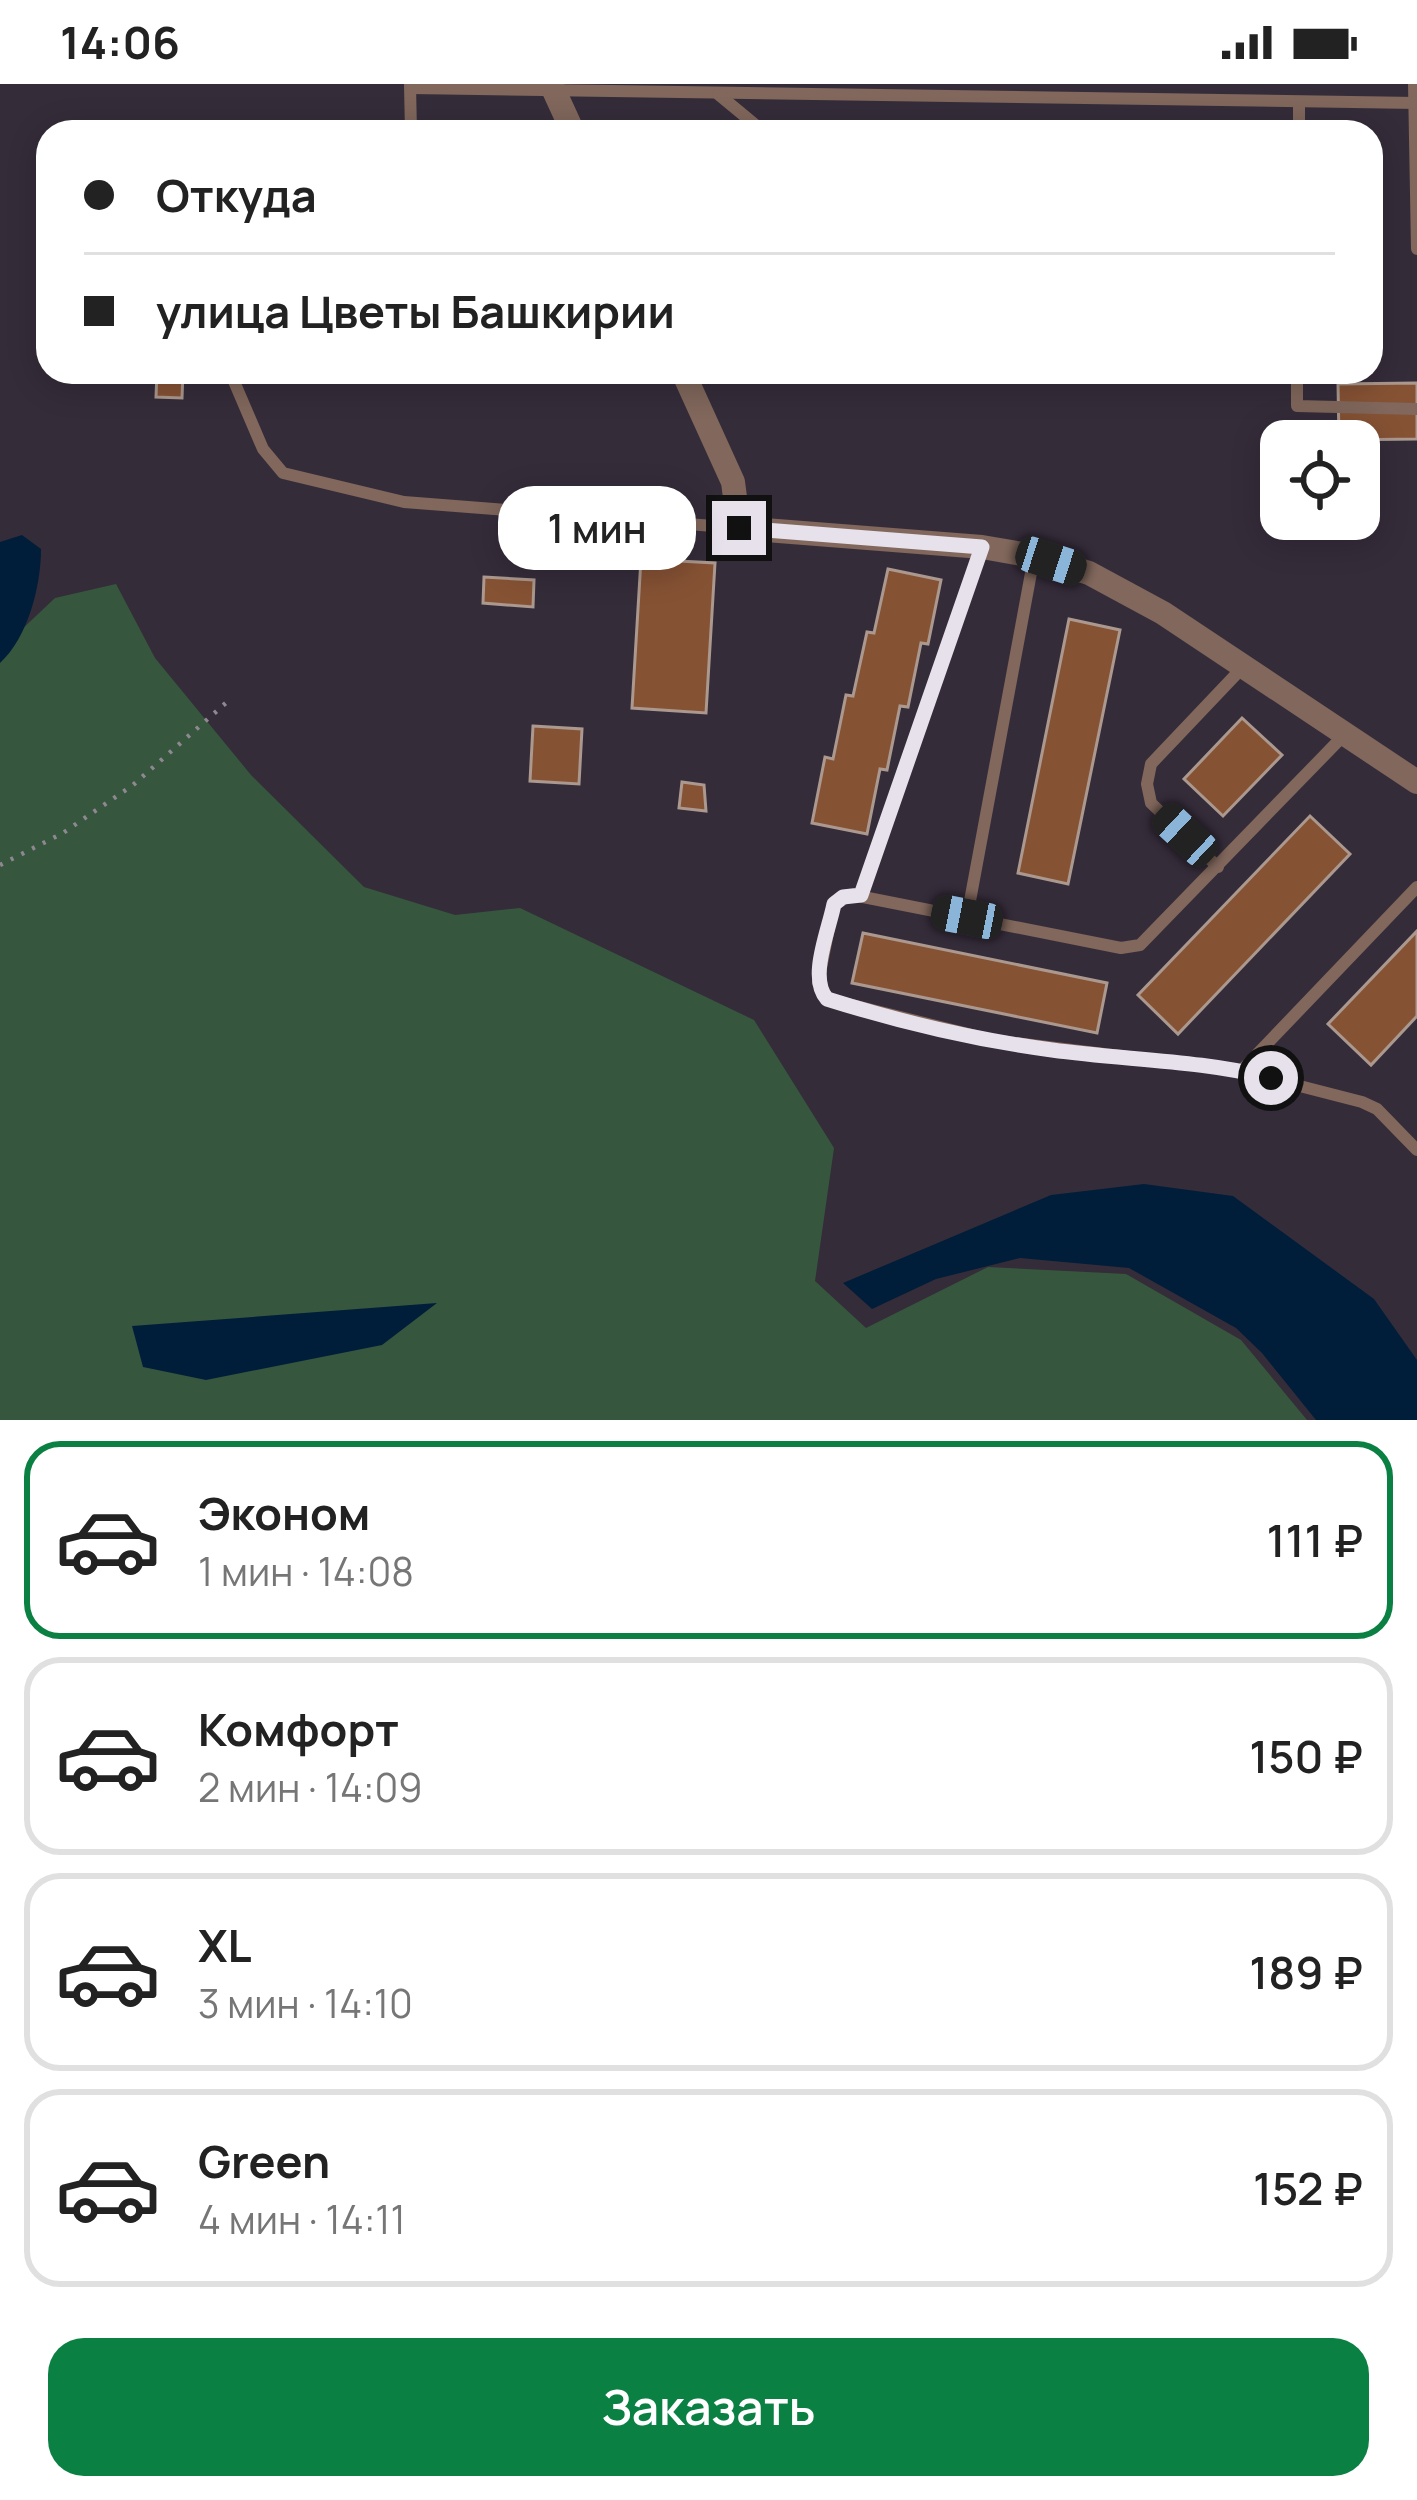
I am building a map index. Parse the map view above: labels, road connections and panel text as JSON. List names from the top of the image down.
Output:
{
  "page": {
    "status": "14:06",
    "banner": ["Откуда", "улица Цветы Башкирии"],
    "bubble": "1 мин",
    "list": [
      {
        "name": "Эконом",
        "note": "1 мин · 14:08",
        "value": "111 ₽"
      },
      {
        "name": "Комфорт",
        "note": "2 мин · 14:09",
        "value": "150 ₽"
      },
      {
        "name": "XL",
        "note": "3 мин · 14:10",
        "value": "189 ₽"
      },
      {
        "name": "Green",
        "note": "4 мин · 14:11",
        "value": "152 ₽"
      }
    ],
    "buttons": "Заказать"
  }
}
